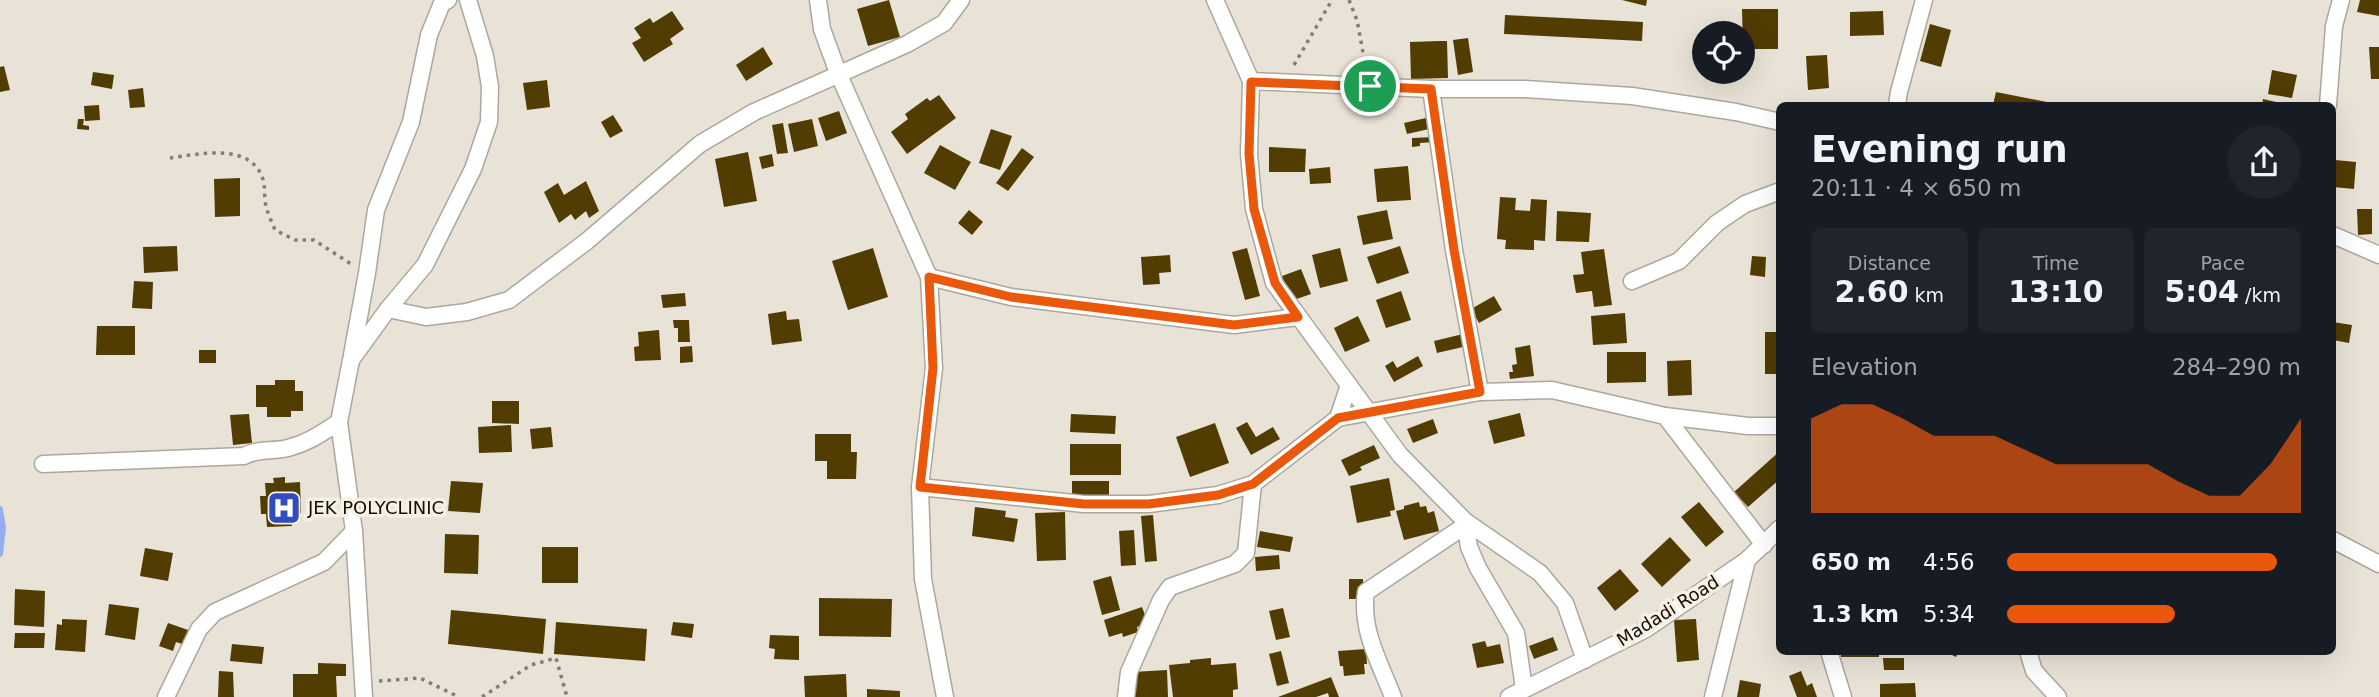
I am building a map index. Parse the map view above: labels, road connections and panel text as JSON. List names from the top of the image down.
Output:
{
  "streets": {
    "street": ["Madadi Road"]
  },
  "places": {
    "hospital": ["JEK POLYCLINIC"]
  },
  "page": {
    "heading": ["Evening run", "20:11 · 4 × 650 m"],
    "stats": [
      ["Distance", "2.60 km"],
      ["Time", "13:10"],
      ["Pace", "5:04 /km"]
    ],
    "chart": ["Elevation", "284–290 m"],
    "list": [
      {
        "name": "650 m",
        "note": "4:56"
      },
      {
        "name": "1.3 km",
        "note": "5:34"
      }
    ]
  }
}
